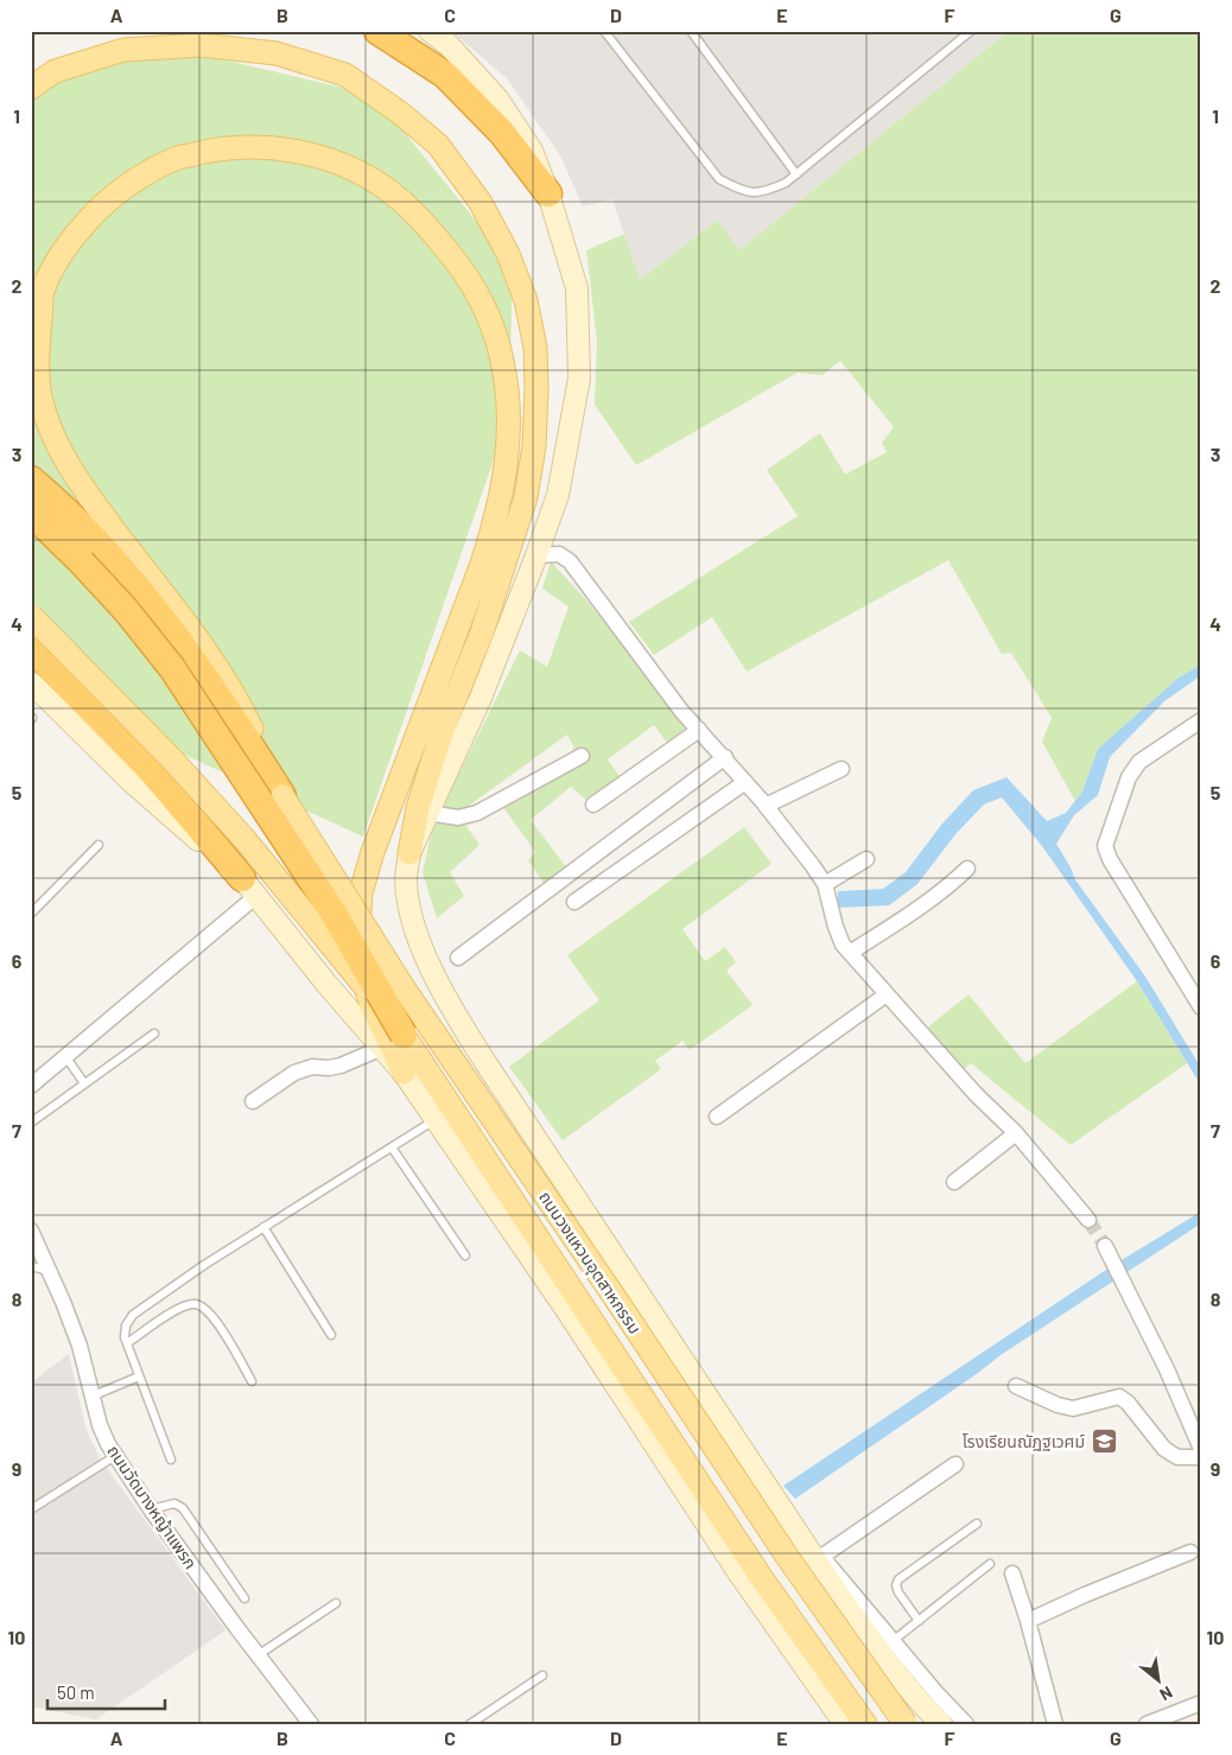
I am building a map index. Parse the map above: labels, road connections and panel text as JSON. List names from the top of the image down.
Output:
{
  "streets": {
    "main road": ["ถนนวงแหวนอุตสาหกรรม"],
    "street": ["ถนนวัดบางหญ้าแพรก"]
  },
  "places": {
    "school or university": ["โรงเรียนณัฏฐเวศม์"]
  },
  "scale_bar": "50 m",
  "north": "bottom right",
  "grid": {
    "columns": [
      "A",
      "B",
      "C",
      "D",
      "E",
      "F",
      "G"
    ],
    "rows": [
      "1",
      "2",
      "3",
      "4",
      "5",
      "6",
      "7",
      "8",
      "9",
      "10"
    ]
  }
}
